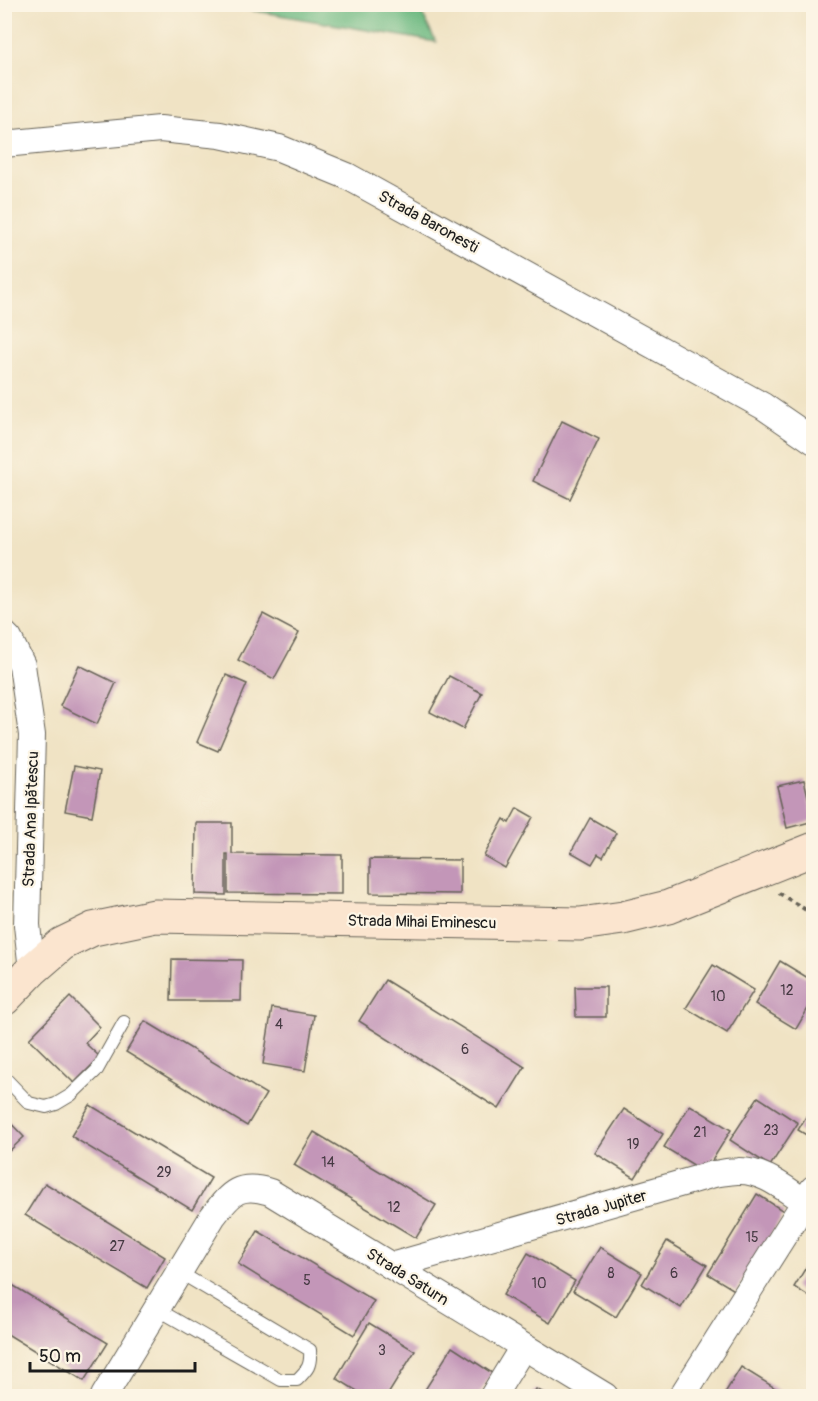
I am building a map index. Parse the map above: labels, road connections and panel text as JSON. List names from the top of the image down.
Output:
{
  "streets": {
    "main road": ["Strada Mihai Eminescu"],
    "street": [
      "Strada Baronesti",
      "Strada Ana Ipătescu",
      "Strada Jupiter",
      "Strada Saturn"
    ]
  },
  "crossings": [
    ["Strada Ana Ipătescu", "Strada Mihai Eminescu"],
    ["Strada Jupiter", "Strada Saturn"]
  ],
  "house_numbers": [
    "12",
    "10",
    "4",
    "6",
    "23",
    "21",
    "19",
    "14",
    "29",
    "12",
    "15",
    "27",
    "8",
    "6",
    "5",
    "10",
    "3"
  ],
  "scale_bar": "50 m"
}
